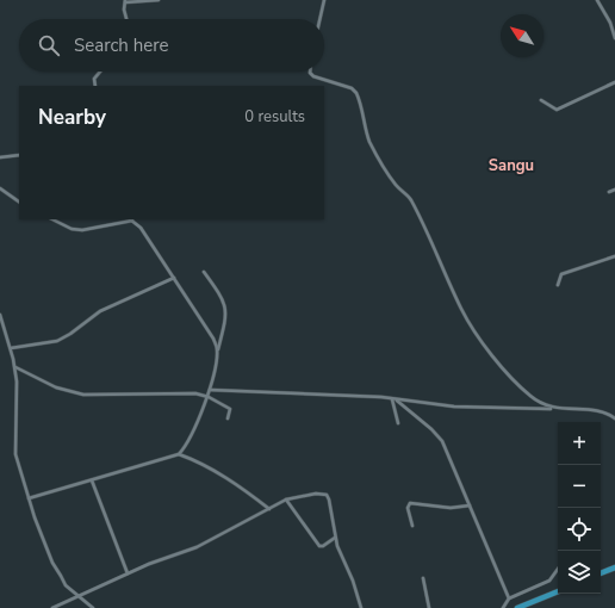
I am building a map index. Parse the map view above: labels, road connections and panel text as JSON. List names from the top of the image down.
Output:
{
  "districts": ["Sangu"],
  "north": "top left",
  "page": {
    "search": "Search here",
    "heading": ["Nearby", "0 results"],
    "map_buttons": ["+", "−"]
  }
}
